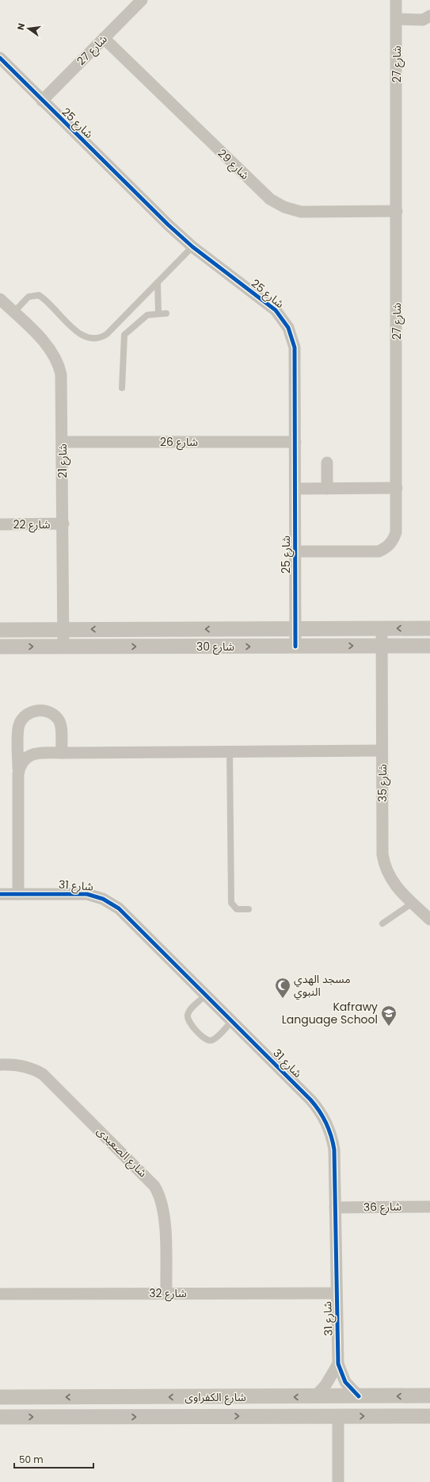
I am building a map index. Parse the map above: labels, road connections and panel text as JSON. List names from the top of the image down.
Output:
{
  "streets": {
    "street": [
      "شارع 27",
      "شارع 25",
      "شارع 29",
      "شارع 26",
      "شارع 21",
      "شارع 22",
      "شارع 30",
      "شارع 35",
      "شارع 31",
      "شارع الصعيدى",
      "شارع 36",
      "شارع 32",
      "شارع الكفراوى"
    ]
  },
  "crossings": [
    ["شارع 27", "شارع 25"],
    ["شارع 27", "شارع 29"],
    ["شارع 25", "شارع 26"],
    ["شارع 25", "شارع 30"],
    ["شارع 26", "شارع 21"],
    ["شارع 21", "شارع 22"],
    ["شارع 21", "شارع 30"],
    ["شارع 30", "شارع 35"],
    ["شارع 31", "شارع 36"],
    ["شارع 31", "شارع 32"],
    ["شارع 31", "شارع الكفراوى"],
    ["شارع الصعيدى", "شارع 32"]
  ],
  "places": {
    "mosque": ["مسجد الهدي النبوي"],
    "school or university": ["Kafrawy Language School"]
  },
  "scale_bar": "50 m",
  "north": "left"
}
